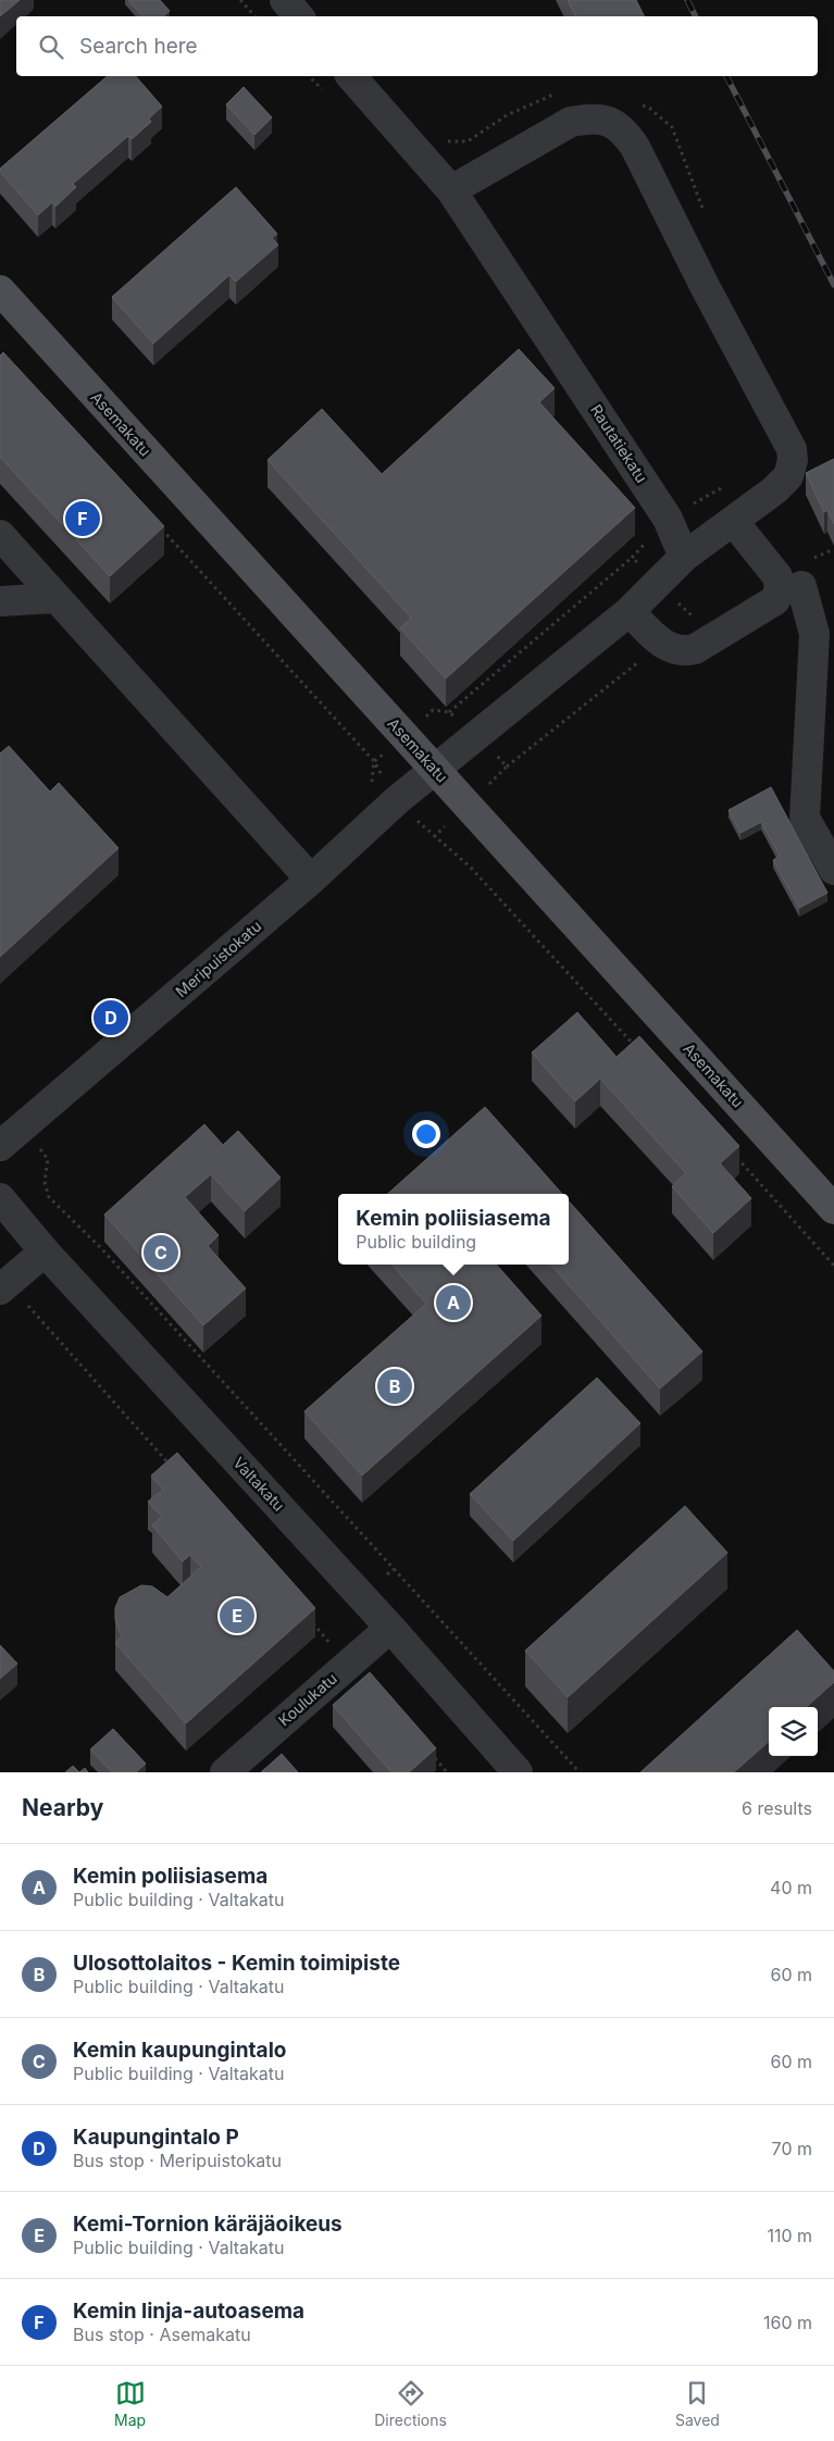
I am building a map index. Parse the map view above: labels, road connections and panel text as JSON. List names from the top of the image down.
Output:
{
  "streets": {
    "main road": ["Asemakatu"],
    "street": [
      "Rautatiekatu",
      "Meripuistokatu",
      "Valtakatu",
      "Koulukatu"
    ]
  },
  "crossings": [
    ["Asemakatu", "Meripuistokatu"],
    ["Valtakatu", "Koulukatu"]
  ],
  "page": {
    "search": "Search here",
    "pins": [
      "F",
      "D",
      "C",
      "A",
      "B",
      "E"
    ],
    "popup": ["Kemin poliisiasema", "Public building"],
    "heading": ["Nearby", "6 results"],
    "list": [
      {
        "mark": "A",
        "name": "Kemin poliisiasema",
        "note": "Public building · Valtakatu",
        "value": "40 m"
      },
      {
        "mark": "B",
        "name": "Ulosottolaitos - Kemin toimipiste",
        "note": "Public building · Valtakatu",
        "value": "60 m"
      },
      {
        "mark": "C",
        "name": "Kemin kaupungintalo",
        "note": "Public building · Valtakatu",
        "value": "60 m"
      },
      {
        "mark": "D",
        "name": "Kaupungintalo P",
        "note": "Bus stop · Meripuistokatu",
        "value": "70 m"
      },
      {
        "mark": "E",
        "name": "Kemi-Tornion käräjäoikeus",
        "note": "Public building · Valtakatu",
        "value": "110 m"
      },
      {
        "mark": "F",
        "name": "Kemin linja-autoasema",
        "note": "Bus stop · Asemakatu",
        "value": "160 m"
      }
    ],
    "nav": ["Map", "Directions", "Saved"]
  }
}
